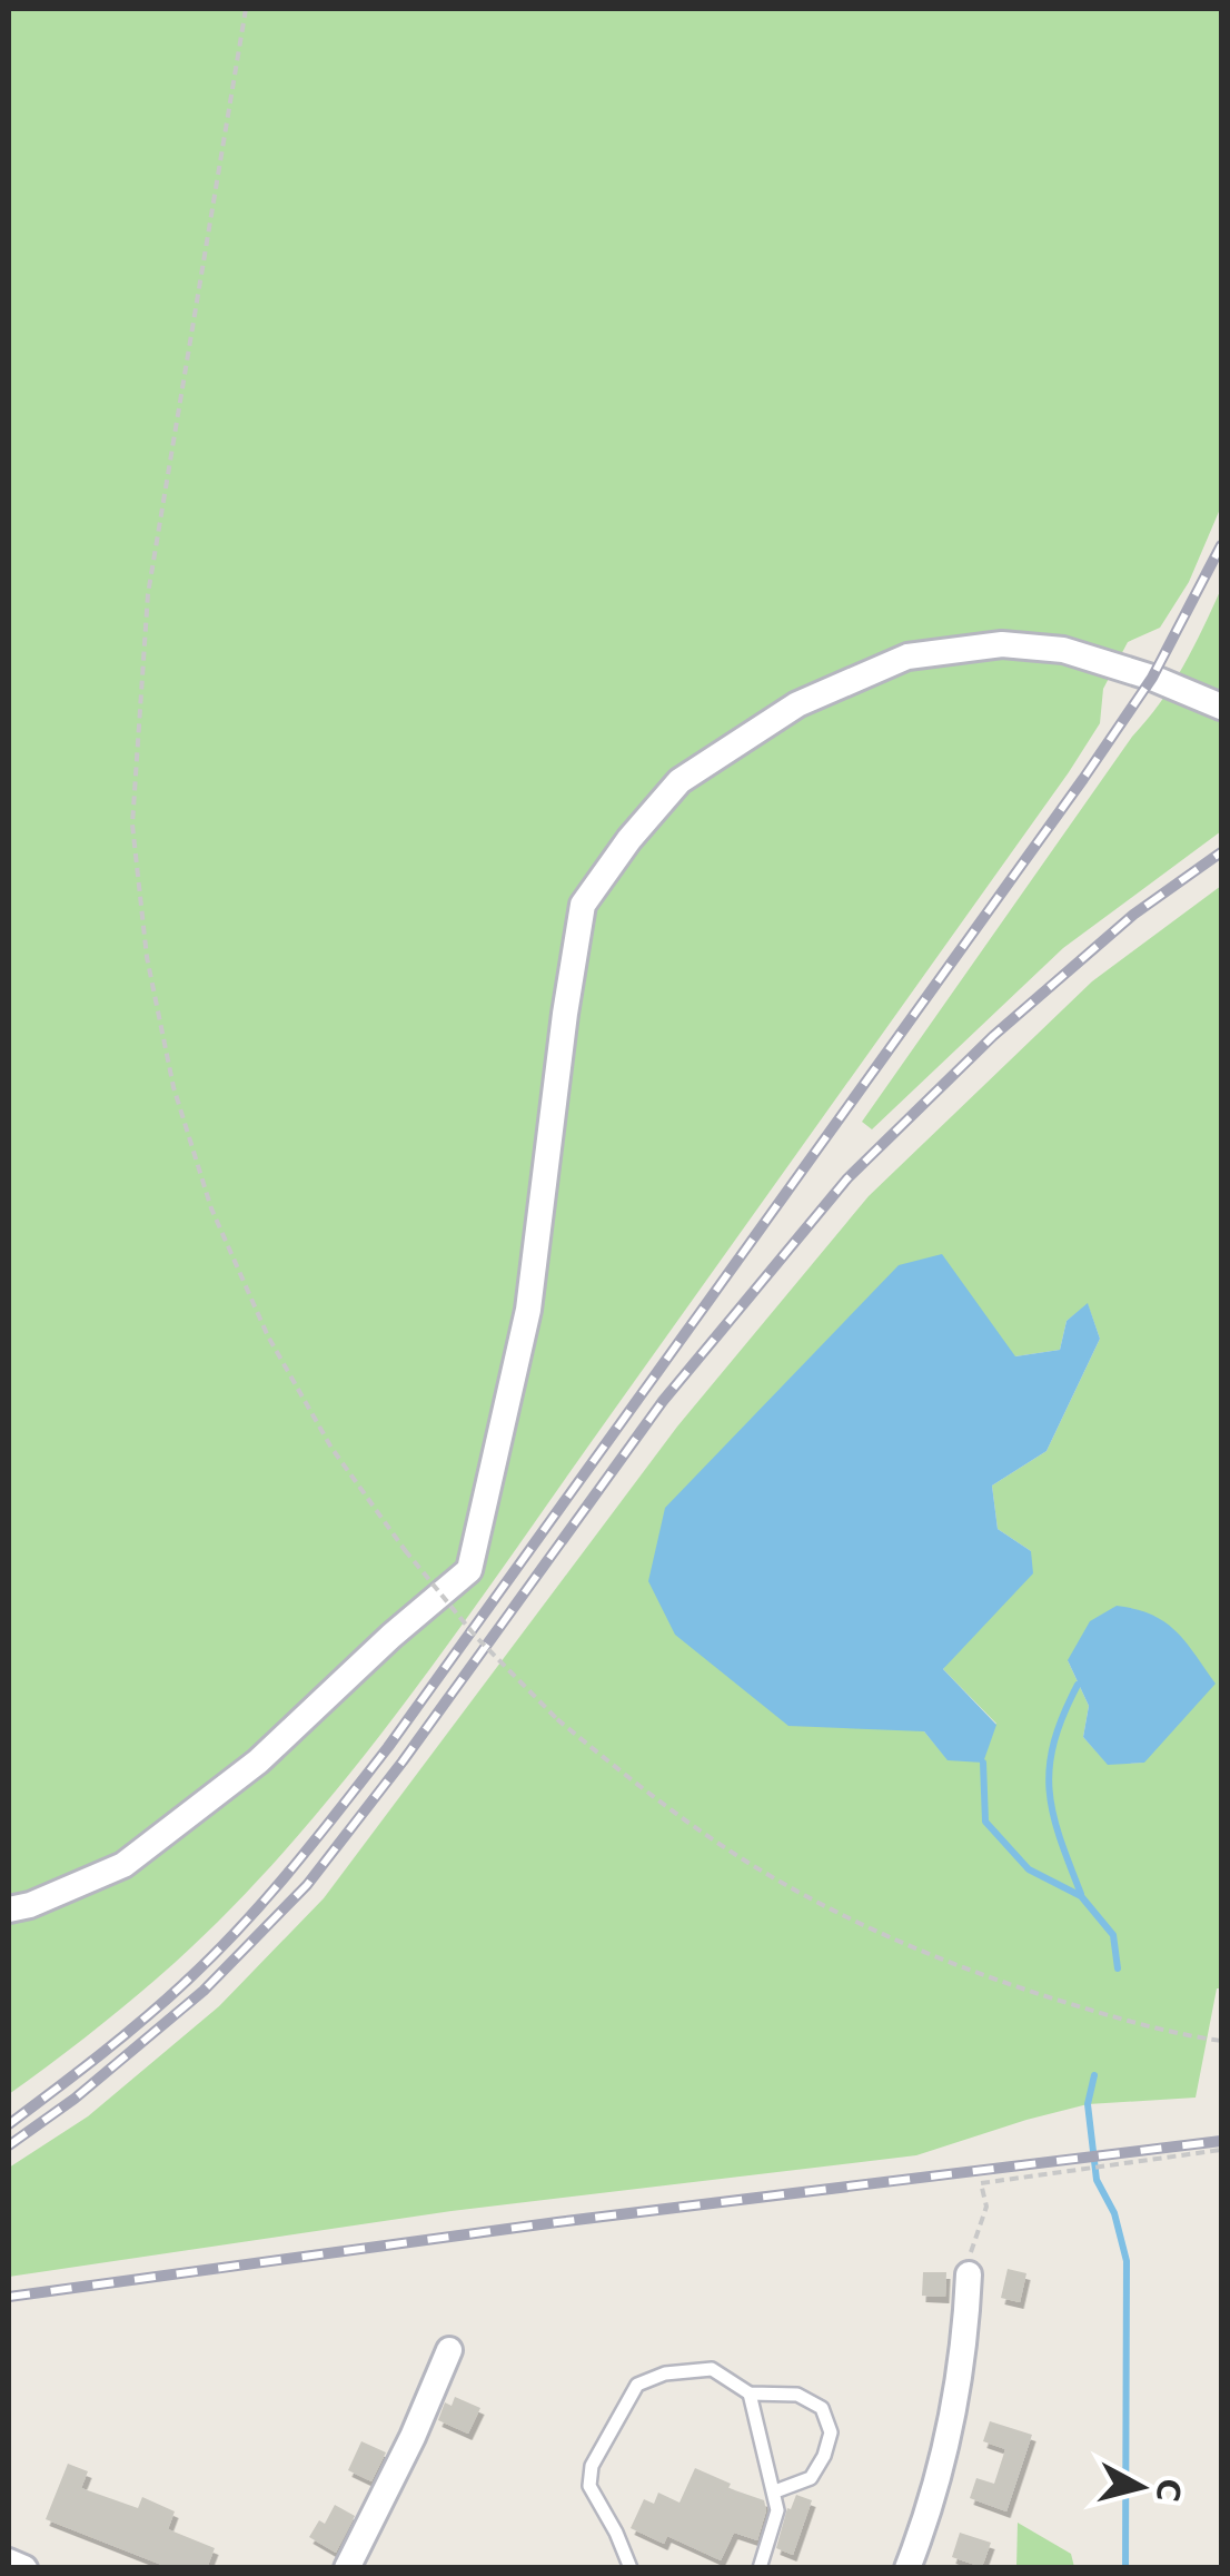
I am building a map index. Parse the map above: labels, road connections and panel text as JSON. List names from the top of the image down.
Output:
{
  "north": "right"
}
